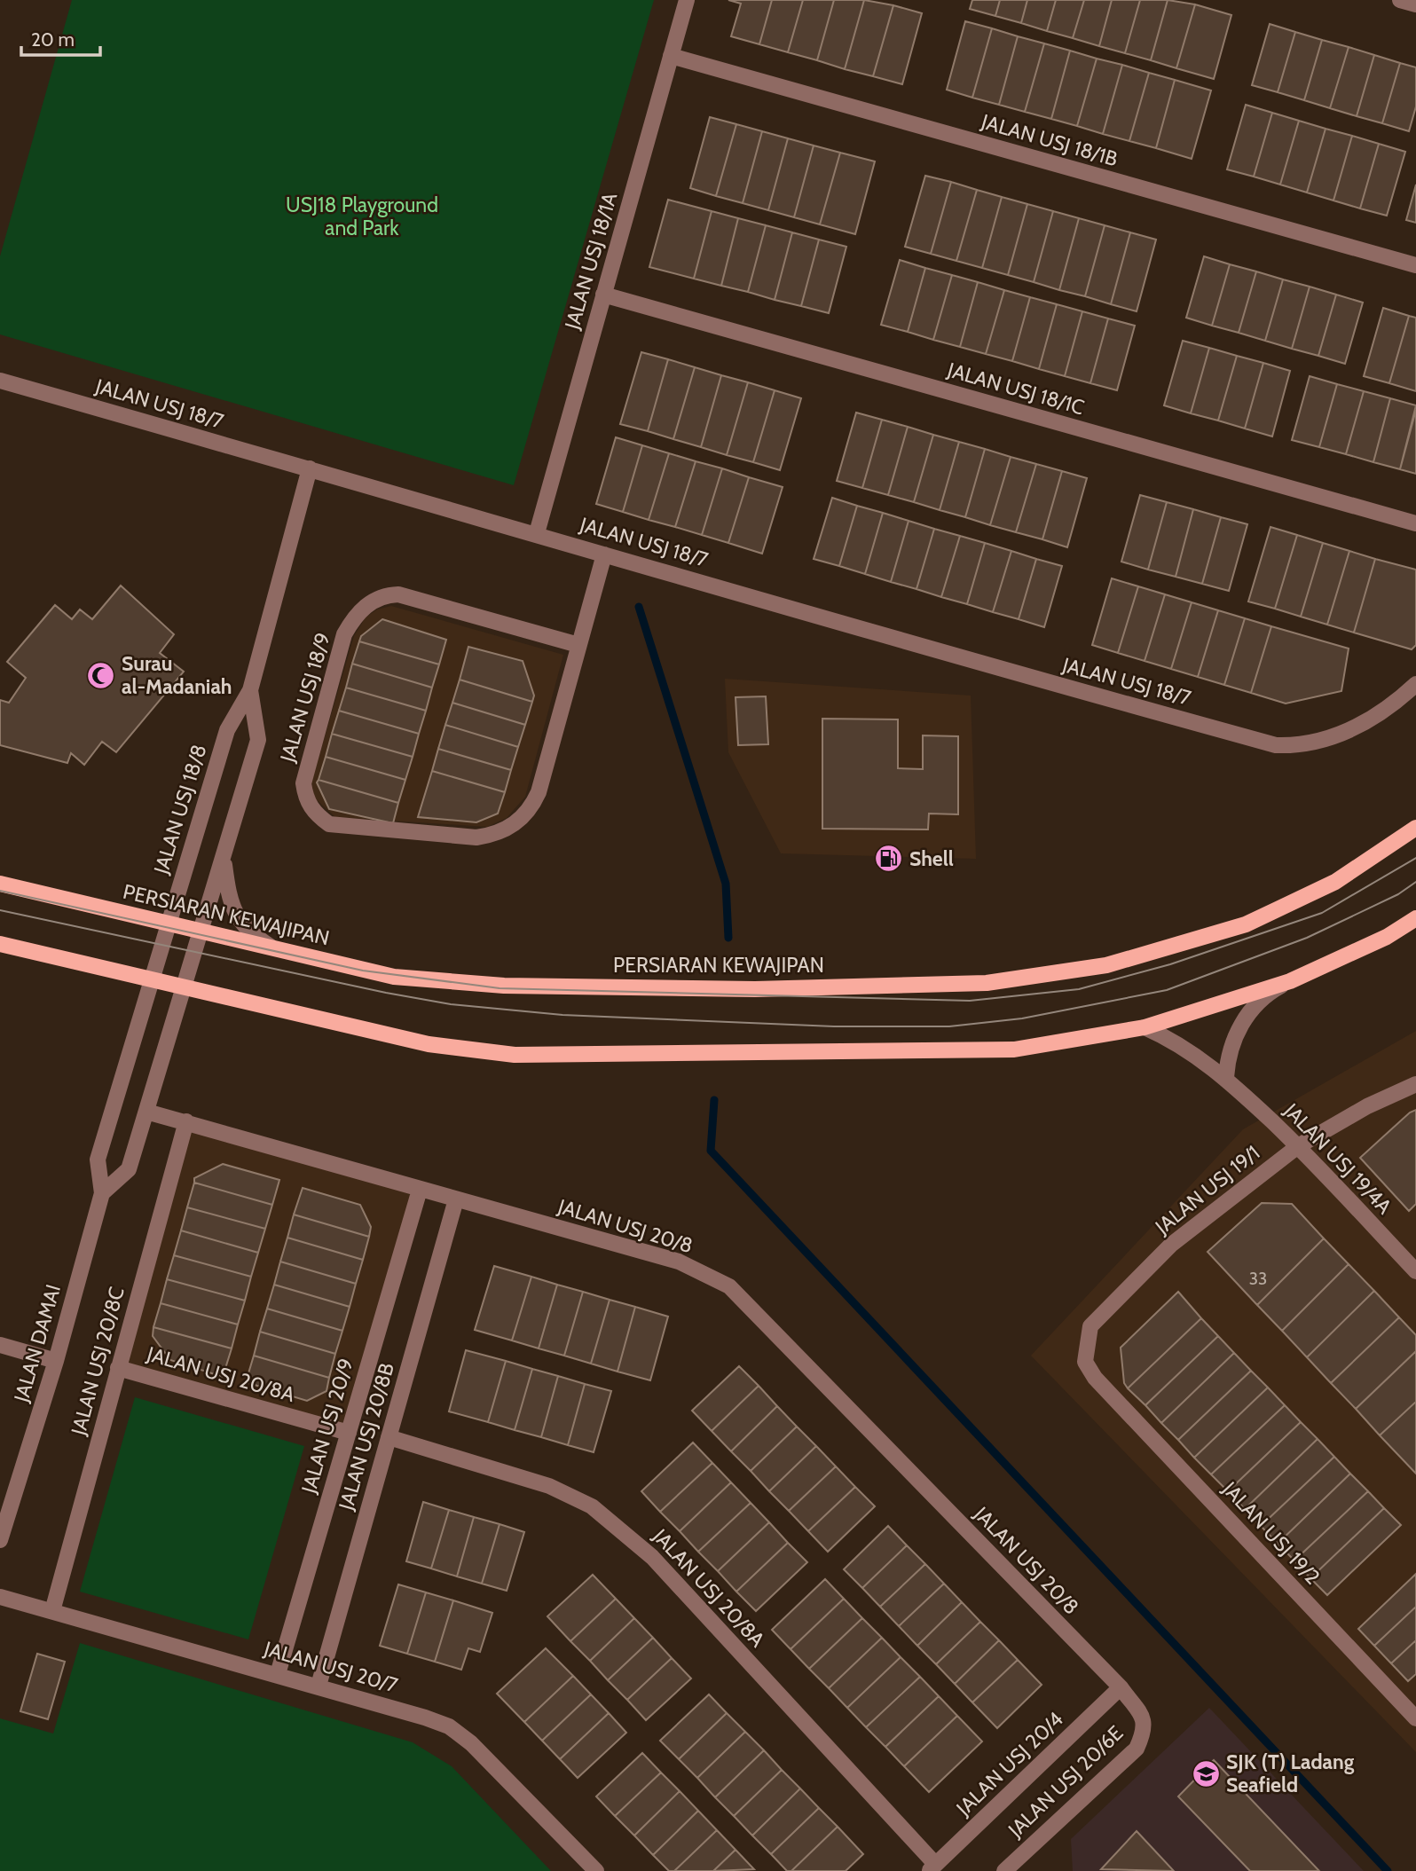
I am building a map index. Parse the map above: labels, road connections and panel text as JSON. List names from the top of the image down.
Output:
{
  "streets": {
    "main road": ["PERSIARAN KEWAJIPAN"],
    "street": [
      "JALAN USJ 18/1B",
      "JALAN USJ 18/1A",
      "JALAN USJ 18/1C",
      "JALAN USJ 18/7",
      "JALAN USJ 18/9",
      "JALAN USJ 18/8",
      "JALAN USJ 19/4A",
      "JALAN USJ 19/1",
      "JALAN USJ 20/8",
      "JALAN DAMAI",
      "JALAN USJ 20/8C",
      "JALAN USJ 20/8A",
      "JALAN USJ 20/9",
      "JALAN USJ 20/8B",
      "JALAN USJ 19/2",
      "JALAN USJ 20/7",
      "JALAN USJ 20/4",
      "JALAN USJ 20/6E"
    ]
  },
  "crossings": [
    ["JALAN USJ 18/1B", "JALAN USJ 18/1A"],
    ["JALAN USJ 18/1A", "JALAN USJ 18/1C"],
    ["JALAN USJ 18/1A", "JALAN USJ 18/7"],
    ["JALAN USJ 18/7", "JALAN USJ 18/9"],
    ["JALAN USJ 18/7", "JALAN USJ 18/8"],
    ["JALAN USJ 18/8", "PERSIARAN KEWAJIPAN"],
    ["JALAN USJ 18/8", "JALAN DAMAI"],
    ["JALAN USJ 19/4A", "JALAN USJ 19/1"],
    ["JALAN USJ 19/1", "JALAN USJ 19/2"],
    ["JALAN USJ 20/8", "JALAN USJ 20/8C"],
    ["JALAN USJ 20/8", "JALAN USJ 20/9"],
    ["JALAN USJ 20/8", "JALAN USJ 20/8B"],
    ["JALAN USJ 20/8", "JALAN USJ 20/4"],
    ["JALAN USJ 20/8", "JALAN USJ 20/6E"],
    ["JALAN USJ 20/8C", "JALAN USJ 20/8A"],
    ["JALAN USJ 20/8C", "JALAN USJ 20/7"],
    ["JALAN USJ 20/8A", "JALAN USJ 20/9"],
    ["JALAN USJ 20/8A", "JALAN USJ 20/8B"],
    ["JALAN USJ 20/8A", "JALAN USJ 20/4"],
    ["JALAN USJ 20/9", "JALAN USJ 20/7"],
    ["JALAN USJ 20/8B", "JALAN USJ 20/7"],
    ["JALAN USJ 20/4", "JALAN USJ 20/6E"]
  ],
  "parks": ["USJ18 Playground and Park"],
  "places": {
    "mosque": ["Surau al-Madaniah"],
    "fuel station": ["Shell"],
    "school or university": ["SJK (T) Ladang Seafield"]
  },
  "house_numbers": ["33"],
  "scale_bar": "20 m"
}
